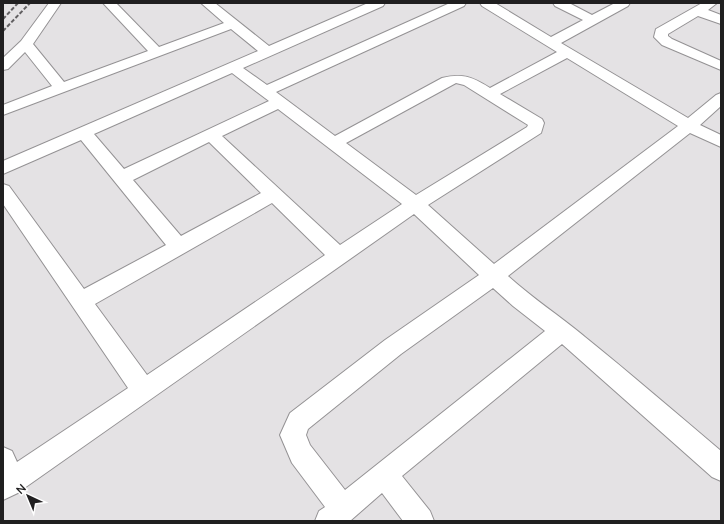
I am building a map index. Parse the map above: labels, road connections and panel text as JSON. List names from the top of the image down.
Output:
{
  "north": "top left"
}
